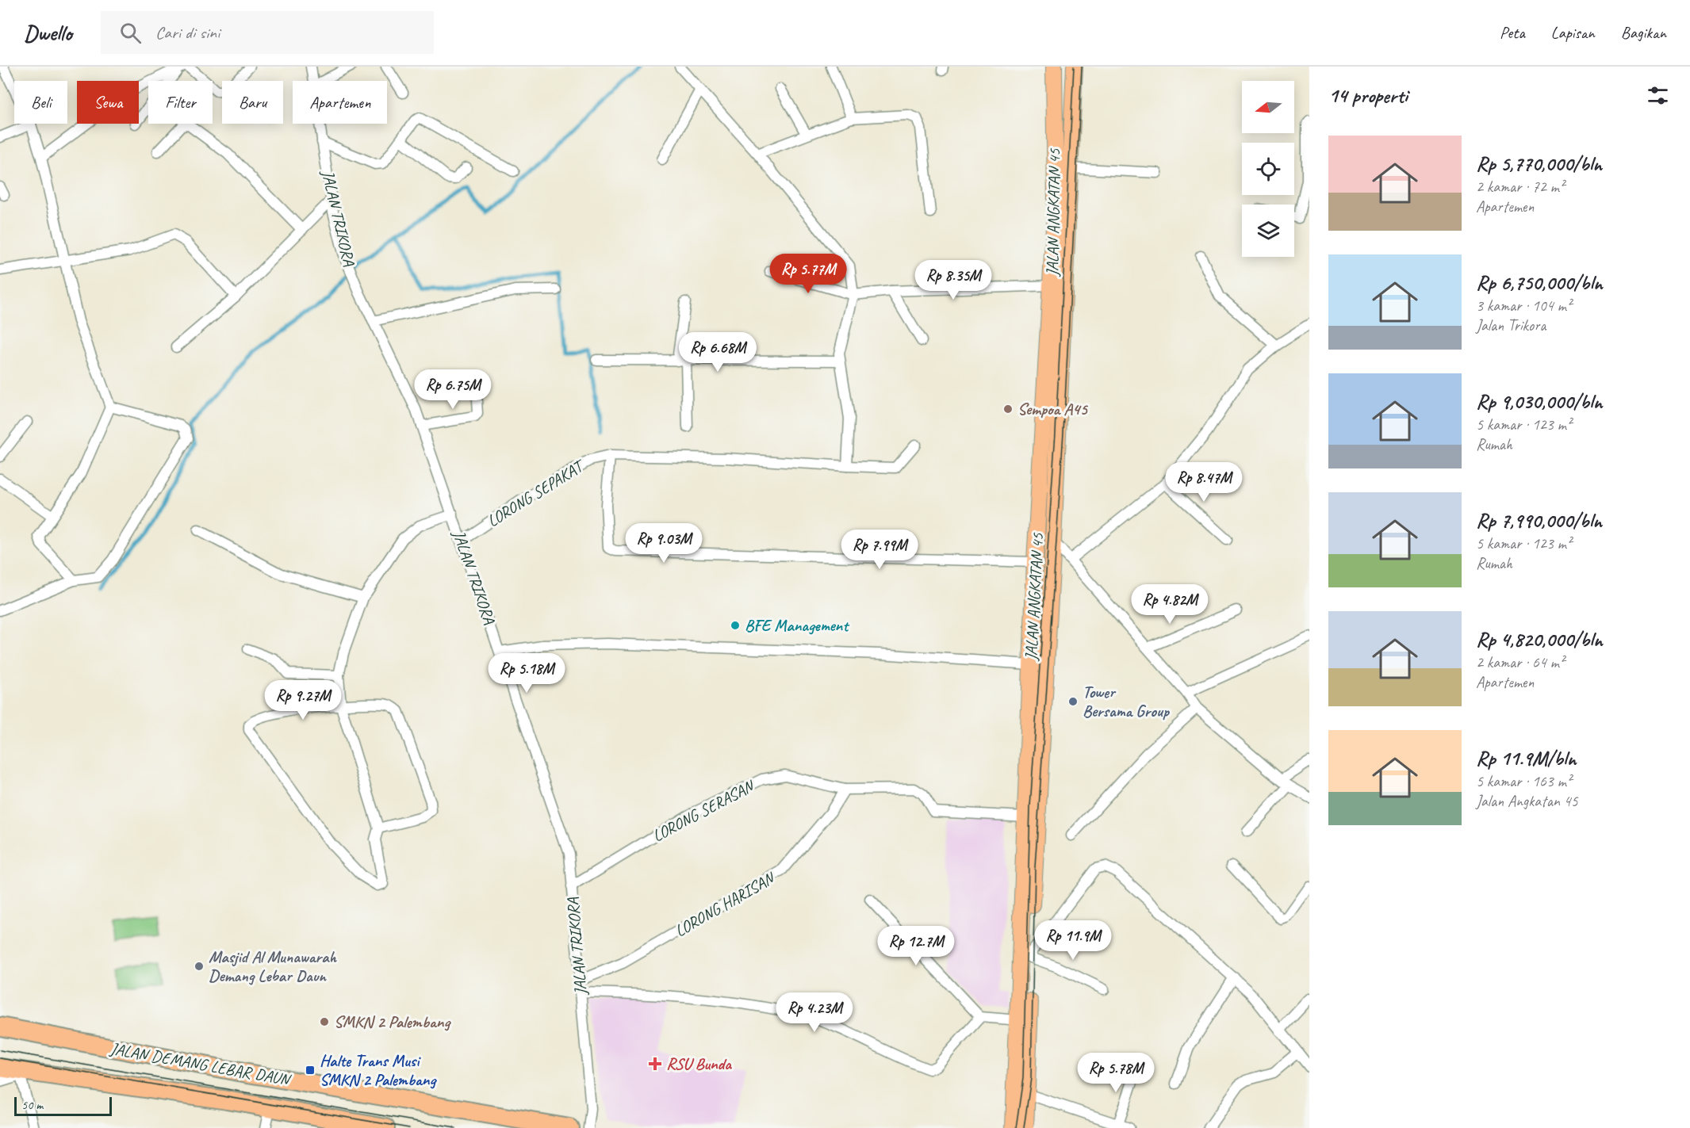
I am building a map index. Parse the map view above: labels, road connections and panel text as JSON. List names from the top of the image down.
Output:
{
  "streets": {
    "highway": ["JALAN DEMANG LEBAR DAUN"],
    "main road": ["JALAN ANGKATAN 45"],
    "street": [
      "JALAN TRIKORA",
      "LORONG SEPAKAT",
      "LORONG SERASAN",
      "LORONG HARISAN"
    ]
  },
  "crossings": [
    ["JALAN TRIKORA", "LORONG SEPAKAT"],
    ["JALAN TRIKORA", "LORONG SERASAN"],
    ["JALAN TRIKORA", "LORONG HARISAN"],
    ["LORONG SERASAN", "LORONG HARISAN"]
  ],
  "places": {
    "other": [
      "Sempoa A45",
      "BFE Management",
      "Tower Bersama Group",
      "Masjid Al Munawarah Demang Lebar Daun",
      "SMKN 2 Palembang"
    ],
    "health": ["RSU Bunda"],
    "transit": ["Halte Trans Musi SMKN 2 Palembang"]
  },
  "scale_bar": "50 m",
  "north": "left",
  "page": {
    "header": "Dwello",
    "search": "Cari di sini",
    "nav": ["Peta", "Lapisan", "Bagikan"],
    "heading": "14 properti",
    "chip": [
      "Beli",
      "Sewa",
      "Filter",
      "Baru",
      "Apartemen"
    ],
    "list": [
      {
        "name": "Rp 5,770,000/bln",
        "note": "2 kamar · 72 m² · Apartemen"
      },
      {
        "name": "Rp 6,750,000/bln",
        "note": "3 kamar · 104 m² · Jalan Trikora"
      },
      {
        "name": "Rp 9,030,000/bln",
        "note": "5 kamar · 123 m² · Rumah"
      },
      {
        "name": "Rp 7,990,000/bln",
        "note": "5 kamar · 123 m² · Rumah"
      },
      {
        "name": "Rp 4,820,000/bln",
        "note": "2 kamar · 64 m² · Apartemen"
      },
      {
        "name": "Rp 11.9M/bln",
        "note": "5 kamar · 163 m² · Jalan Angkatan 45"
      }
    ],
    "price": [
      "Rp 5.77M",
      "Rp 8.35M",
      "Rp 6.68M",
      "Rp 6.75M",
      "Rp 8.47M",
      "Rp 9.03M",
      "Rp 7.99M",
      "Rp 4.82M",
      "Rp 5.18M",
      "Rp 9.27M",
      "Rp 11.9M",
      "Rp 12.7M",
      "Rp 4.23M",
      "Rp 5.78M"
    ],
    "scale": "50 m"
  }
}
